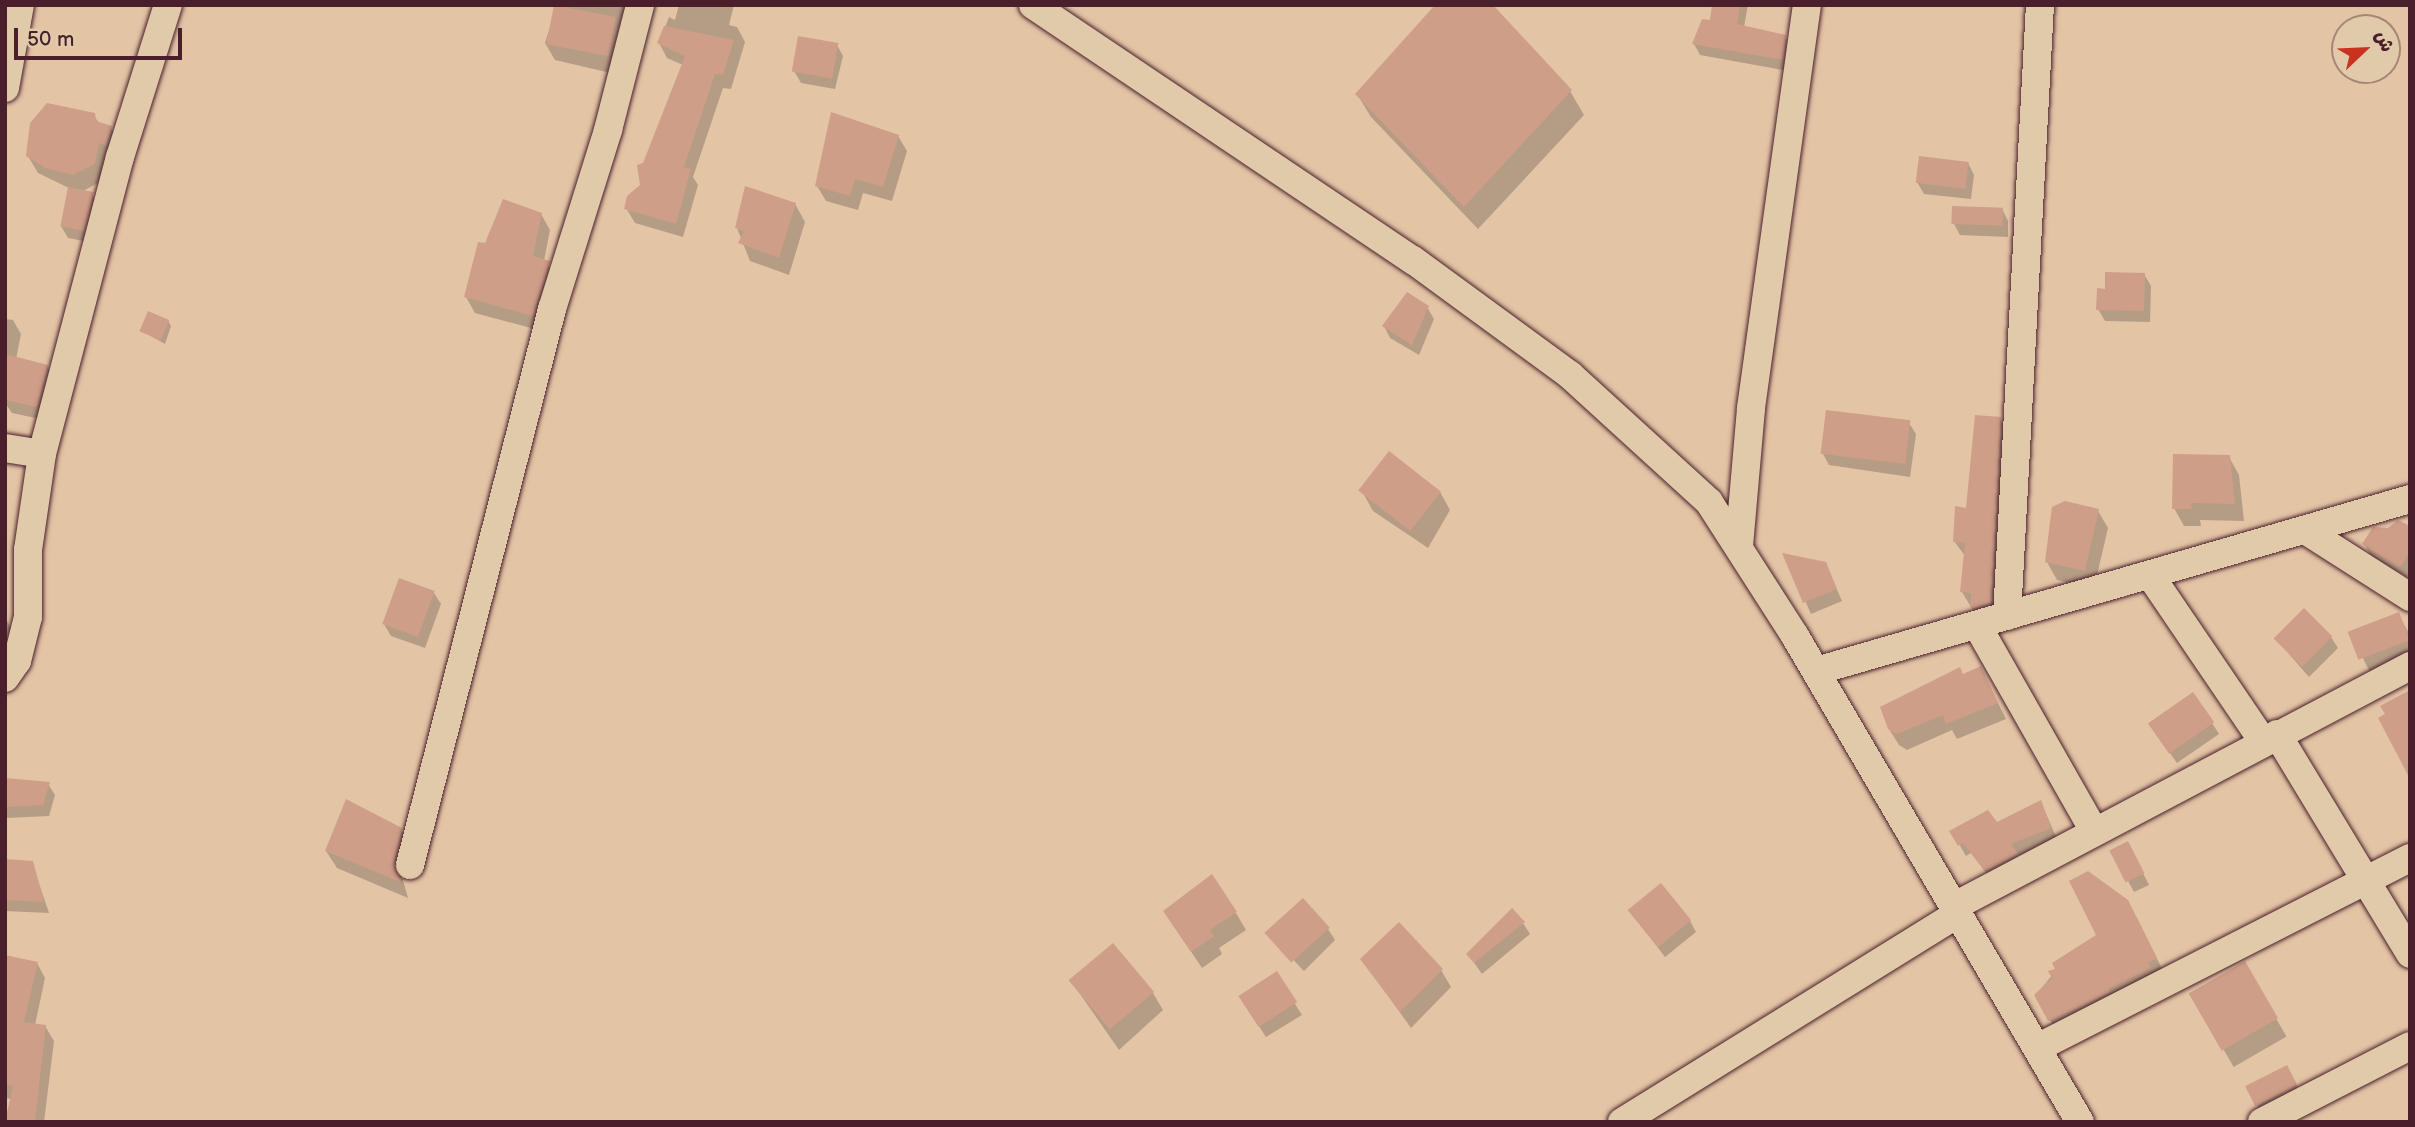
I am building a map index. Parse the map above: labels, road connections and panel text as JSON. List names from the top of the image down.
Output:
{
  "scale_bar": "50 m",
  "north": "top right"
}
